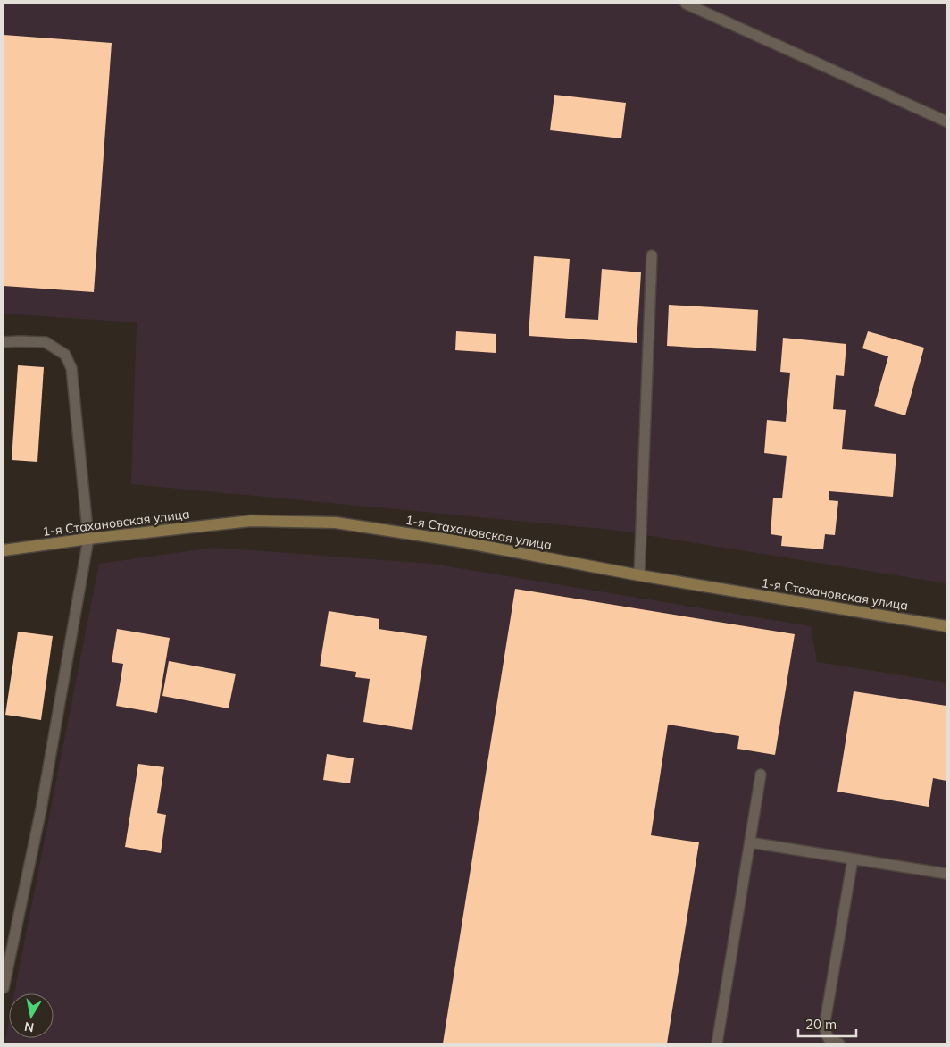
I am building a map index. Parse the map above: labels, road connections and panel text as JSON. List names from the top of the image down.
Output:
{
  "streets": {
    "main road": ["1-я Стахановская улица"]
  },
  "scale_bar": "20 m",
  "north": "bottom"
}
